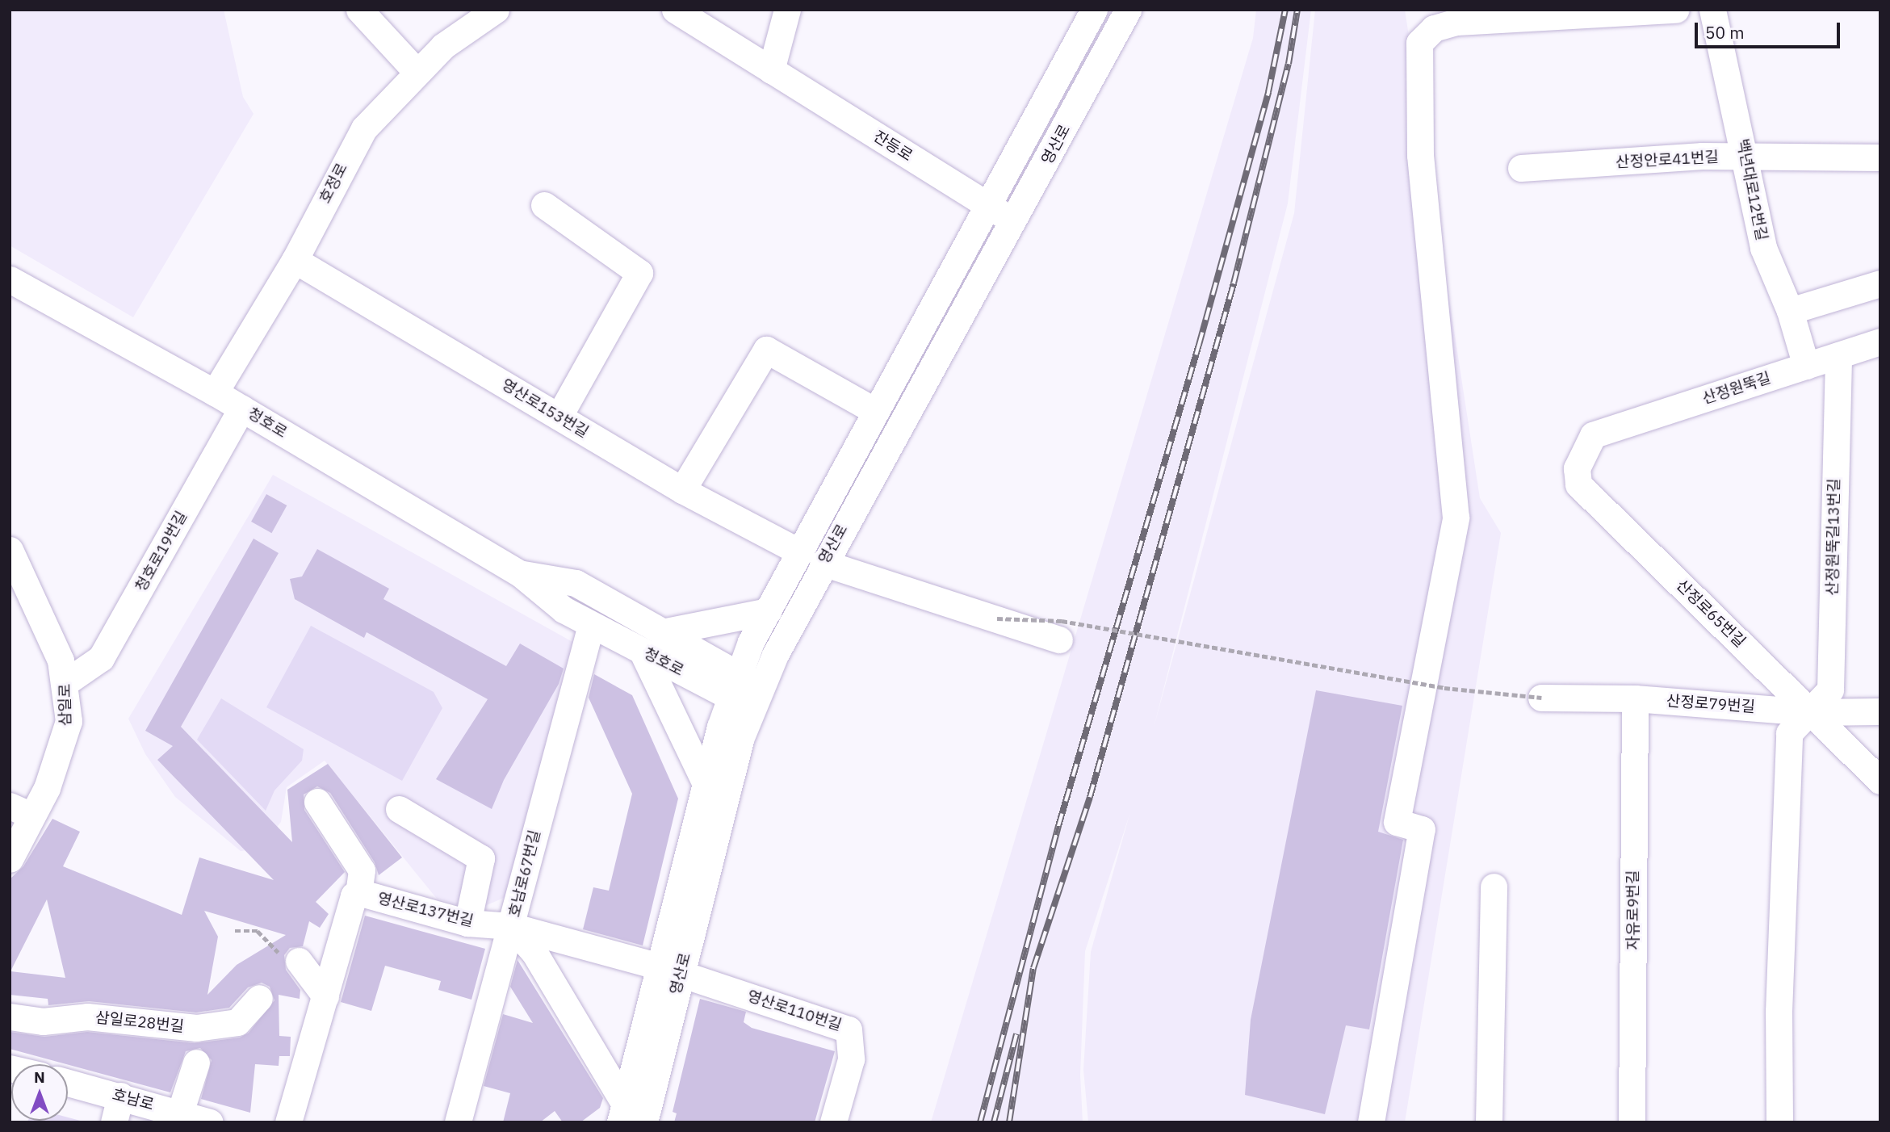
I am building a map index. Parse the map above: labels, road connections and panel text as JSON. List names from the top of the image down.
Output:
{
  "streets": {
    "street": [
      "영산로",
      "잔등로",
      "산정안로41번길",
      "호정로",
      "백년대로12번길",
      "산정원뚝길",
      "영산로153번길",
      "청호로",
      "산정원뚝길13번길",
      "청호로19번길",
      "산정로65번길",
      "산정로79번길",
      "삼일로",
      "호남로67번길",
      "영산로137번길",
      "자유로9번길",
      "영산로110번길",
      "삼일로28번길",
      "호남로"
    ]
  },
  "crossings": [
    ["영산로", "잔등로"],
    ["영산로", "영산로153번길"],
    ["영산로", "청호로"],
    ["영산로", "영산로137번길"],
    ["영산로", "영산로110번길"],
    ["산정안로41번길", "백년대로12번길"],
    ["호정로", "영산로153번길"],
    ["호정로", "청호로"],
    ["백년대로12번길", "산정원뚝길"],
    ["산정원뚝길", "산정원뚝길13번길"],
    ["산정원뚝길", "산정로65번길"],
    ["청호로", "청호로19번길"],
    ["청호로", "호남로67번길"],
    ["산정원뚝길13번길", "산정로65번길"],
    ["산정원뚝길13번길", "산정로79번길"],
    ["청호로19번길", "삼일로"],
    ["산정로65번길", "산정로79번길"],
    ["산정로79번길", "자유로9번길"],
    ["호남로67번길", "영산로137번길"],
    ["영산로137번길", "영산로110번길"]
  ],
  "scale_bar": "50 m",
  "north": "top"
}
